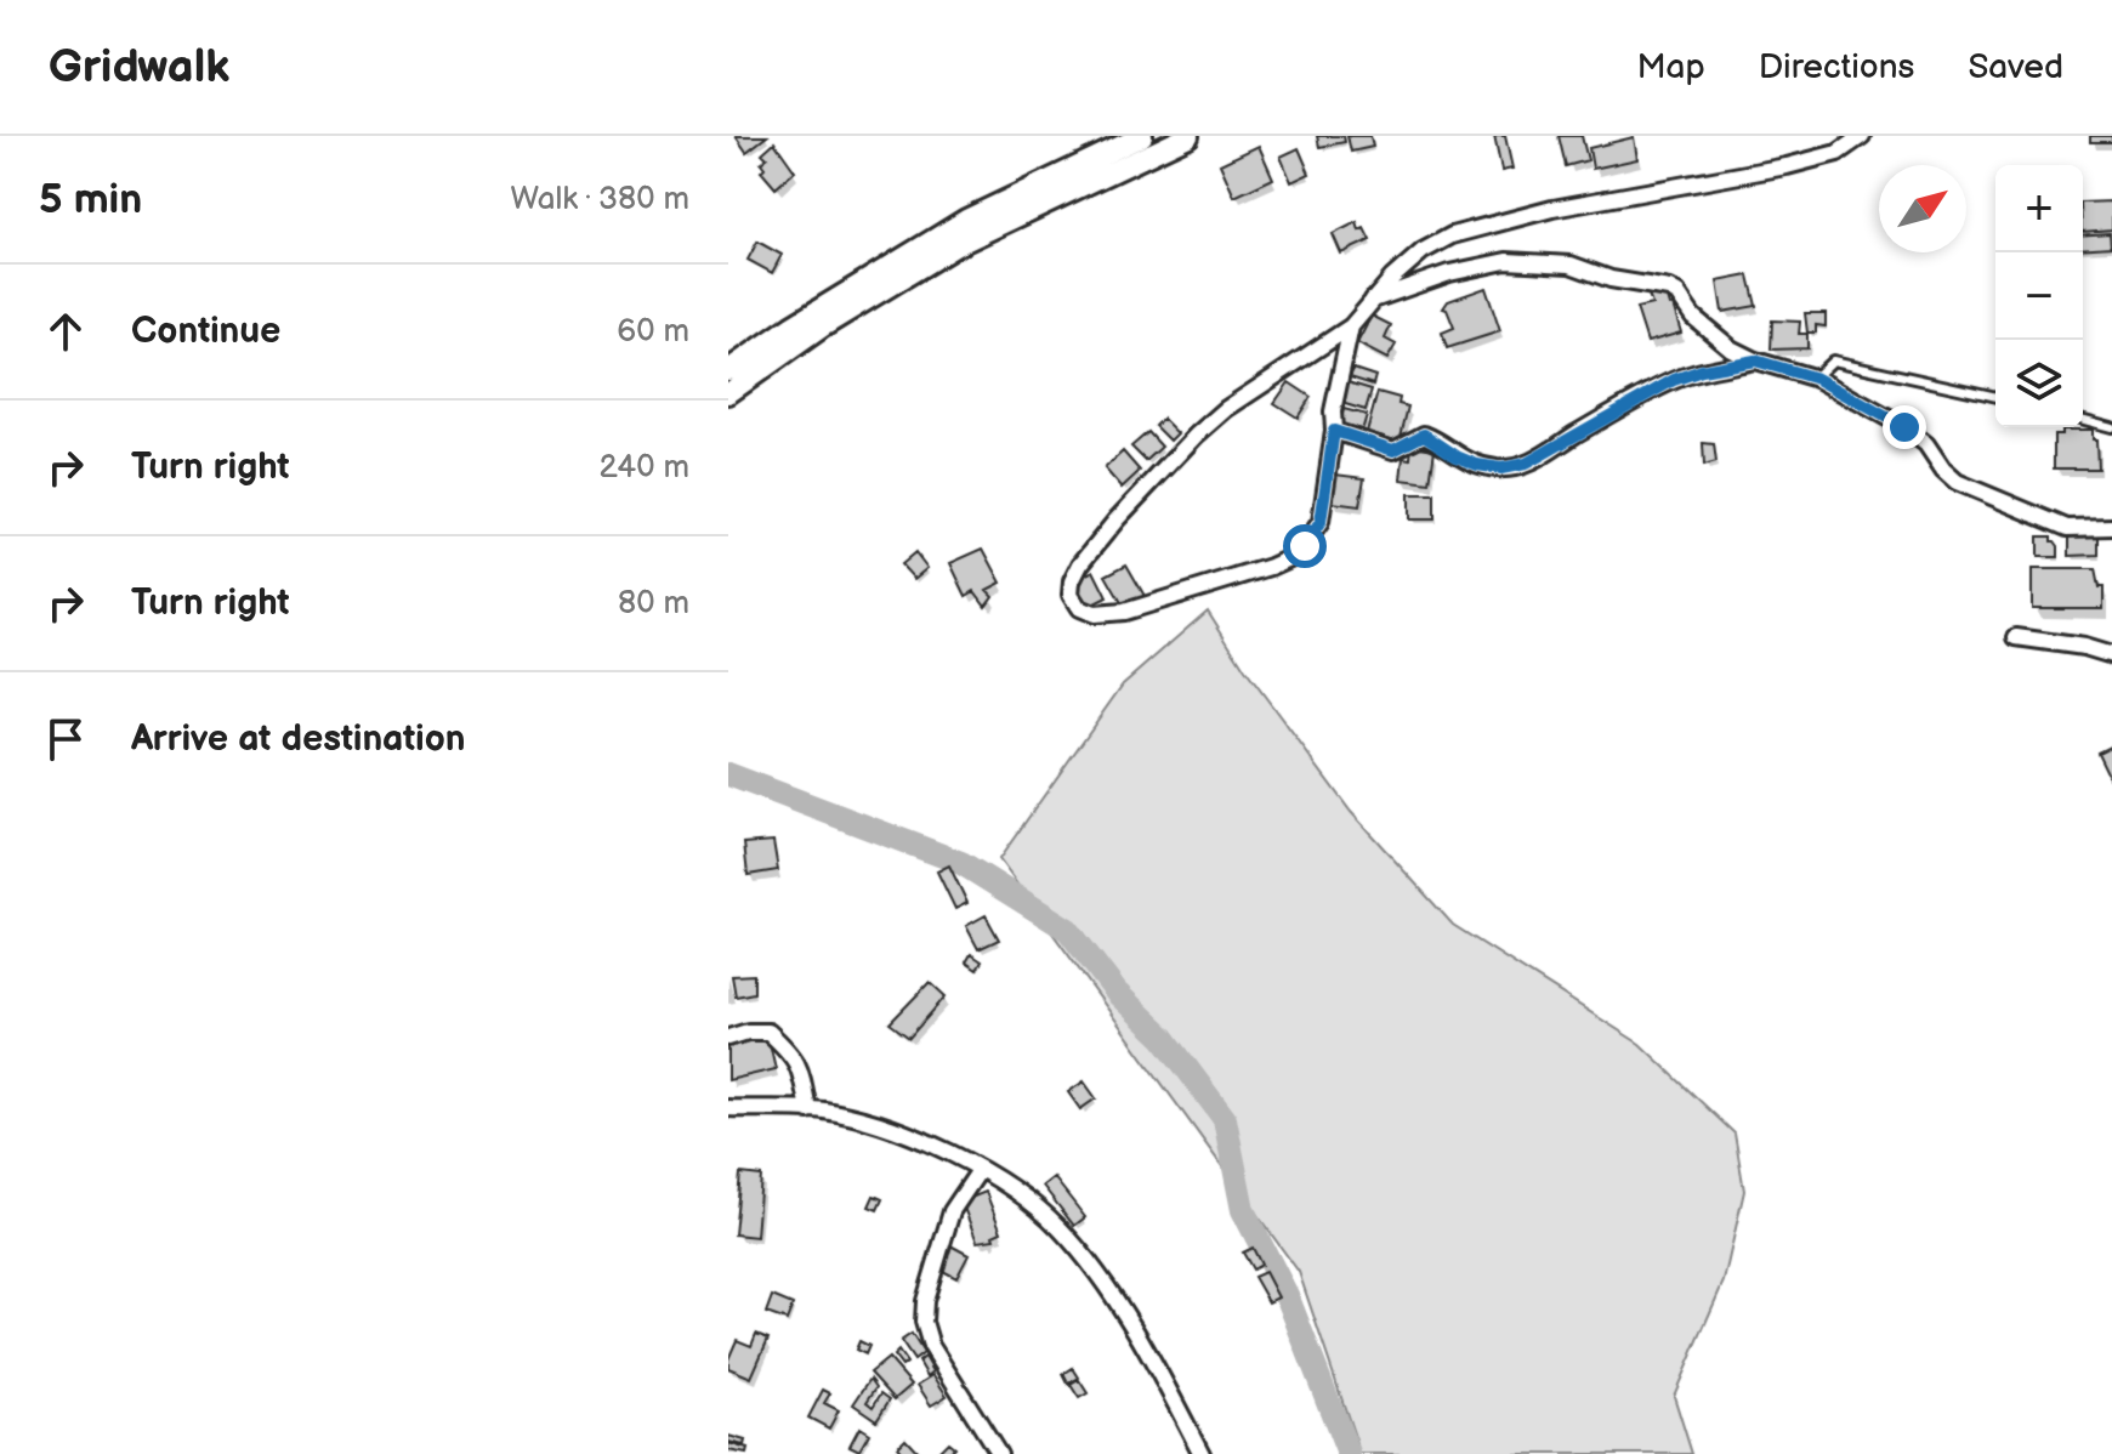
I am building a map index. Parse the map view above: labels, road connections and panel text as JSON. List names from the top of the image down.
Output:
{
  "north": "top right",
  "page": {
    "header": "Gridwalk",
    "nav": ["Map", "Directions", "Saved"],
    "heading": ["5 min", "Walk · 380 m"],
    "map_buttons": ["+", "−"],
    "list": [
      ["Continue", "60 m"],
      ["Turn right", "240 m"],
      ["Turn right", "80 m"],
      "Arrive at destination"
    ]
  }
}
